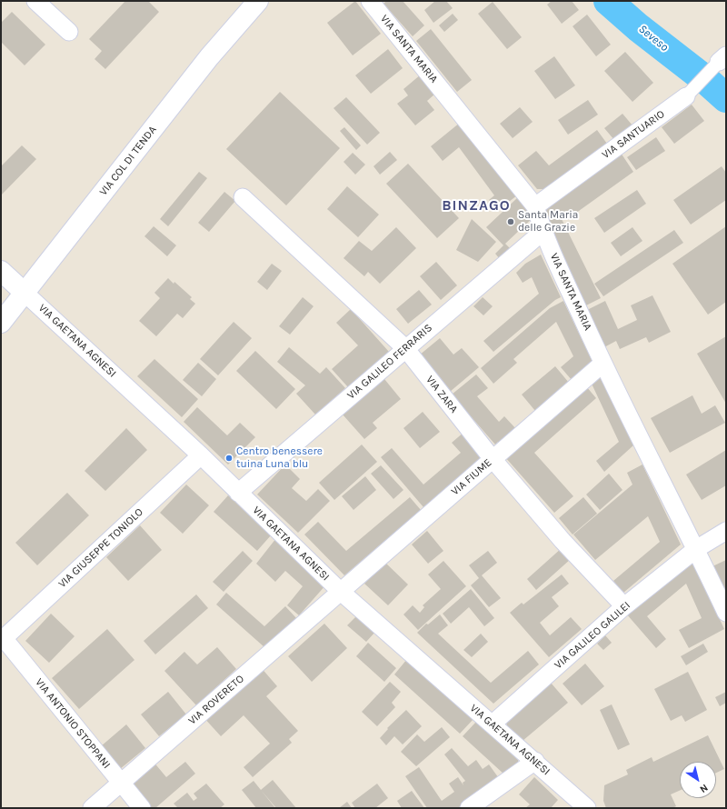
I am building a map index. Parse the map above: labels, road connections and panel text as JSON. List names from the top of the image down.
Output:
{
  "streets": {
    "main road": ["VIA COL DI TENDA", "VIA GAETANA AGNESI"],
    "street": [
      "VIA SANTA MARIA",
      "VIA SANTUARIO",
      "VIA GALILEO FERRARIS",
      "VIA ZARA",
      "VIA FIUME",
      "VIA GIUSEPPE TONIOLO",
      "VIA GALILEO GALILEI",
      "VIA ROVERETO",
      "VIA ANTONIO STOPPANI"
    ]
  },
  "crossings": [
    ["VIA SANTA MARIA", "VIA SANTUARIO"],
    ["VIA SANTA MARIA", "VIA GALILEO FERRARIS"],
    ["VIA SANTA MARIA", "VIA FIUME"],
    ["VIA SANTA MARIA", "VIA GALILEO GALILEI"],
    ["VIA COL DI TENDA", "VIA GAETANA AGNESI"],
    ["VIA GAETANA AGNESI", "VIA GALILEO FERRARIS"],
    ["VIA GAETANA AGNESI", "VIA FIUME"],
    ["VIA GAETANA AGNESI", "VIA GIUSEPPE TONIOLO"],
    ["VIA GAETANA AGNESI", "VIA GALILEO GALILEI"],
    ["VIA GAETANA AGNESI", "VIA ROVERETO"],
    ["VIA GALILEO FERRARIS", "VIA ZARA"],
    ["VIA ZARA", "VIA FIUME"],
    ["VIA ZARA", "VIA GALILEO GALILEI"],
    ["VIA FIUME", "VIA ROVERETO"],
    ["VIA GIUSEPPE TONIOLO", "VIA ANTONIO STOPPANI"],
    ["VIA ROVERETO", "VIA ANTONIO STOPPANI"]
  ],
  "districts": ["BINZAGO"],
  "water": ["Seveso"],
  "places": ["Santa Maria delle Grazie", "Centro benessere tuina Luna blu"],
  "north": "bottom right"
}
